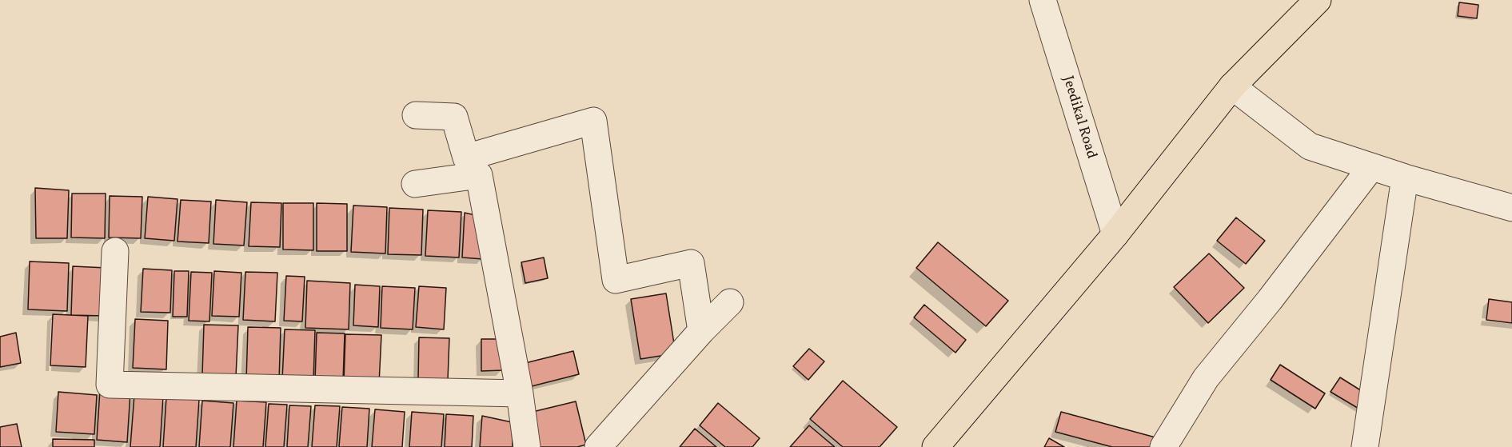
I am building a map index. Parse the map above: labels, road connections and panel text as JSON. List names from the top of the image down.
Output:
{
  "streets": {
    "street": ["Jeedikal Road"]
  }
}
